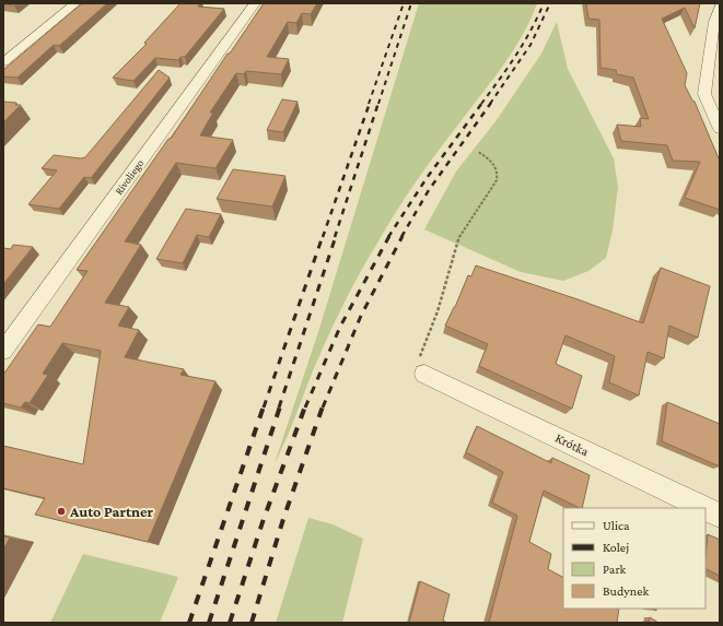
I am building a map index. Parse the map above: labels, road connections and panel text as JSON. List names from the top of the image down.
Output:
{
  "streets": {
    "street": ["Rivoliego", "Krótka"]
  },
  "places": ["Auto Partner"],
  "legend": [
    "Ulica",
    "Kolej",
    "Park",
    "Budynek"
  ]
}
